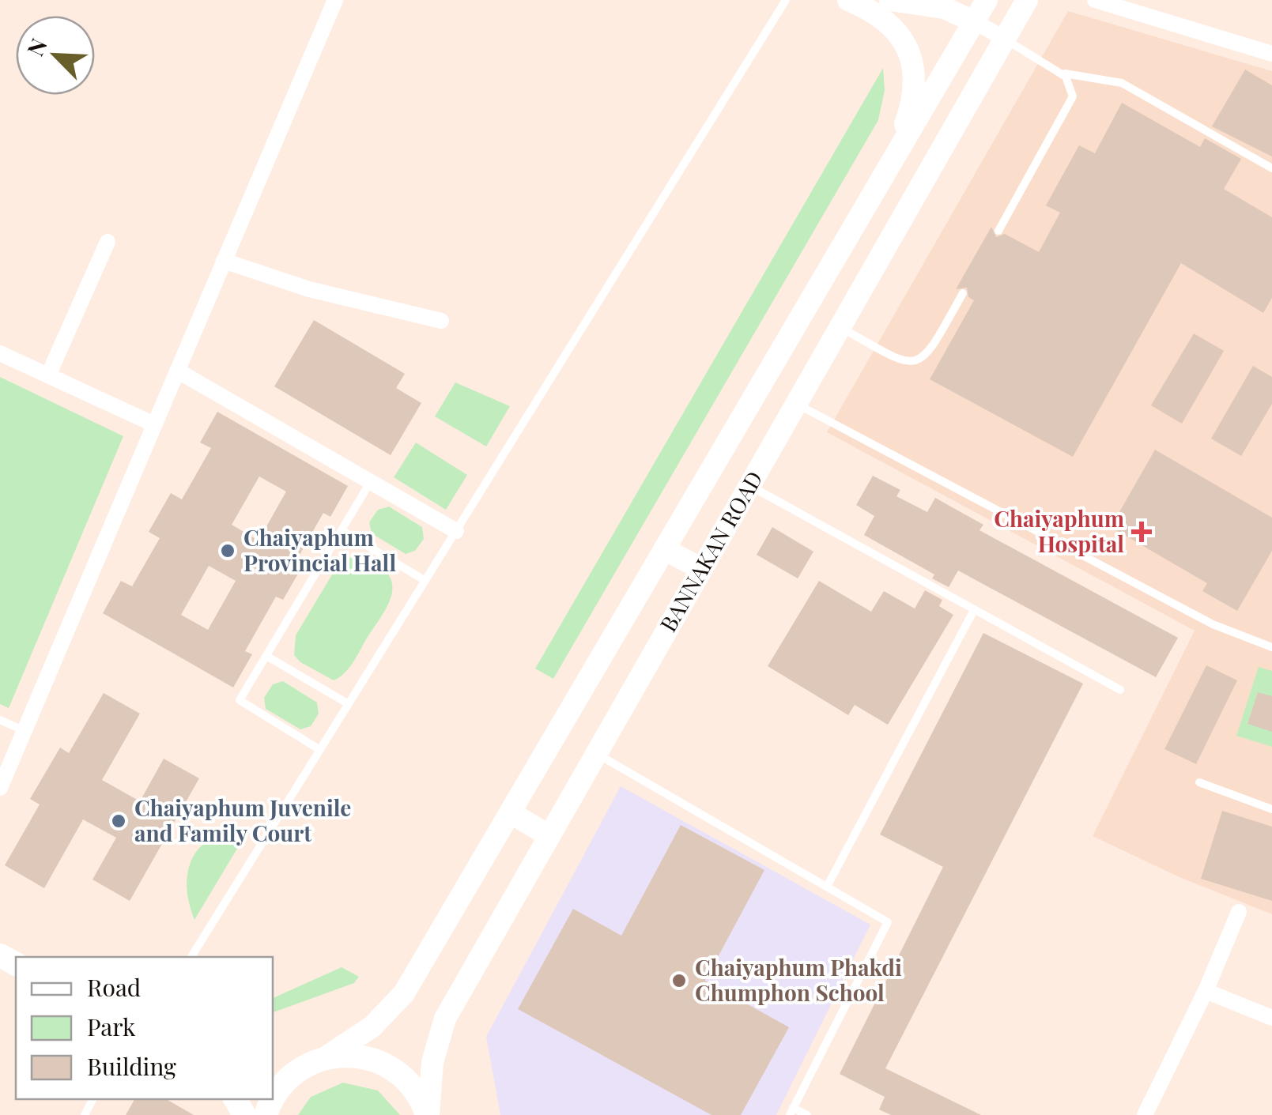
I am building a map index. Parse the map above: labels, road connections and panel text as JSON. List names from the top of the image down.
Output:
{
  "streets": {
    "street": ["BANNAKAN ROAD"]
  },
  "places": {
    "health": ["Chaiyaphum Hospital"],
    "other": ["Chaiyaphum Provincial Hall", "Chaiyaphum Juvenile and Family Court", "Chaiyaphum Phakdi Chumphon School"]
  },
  "legend": ["Road", "Park", "Building"],
  "north": "top left"
}
